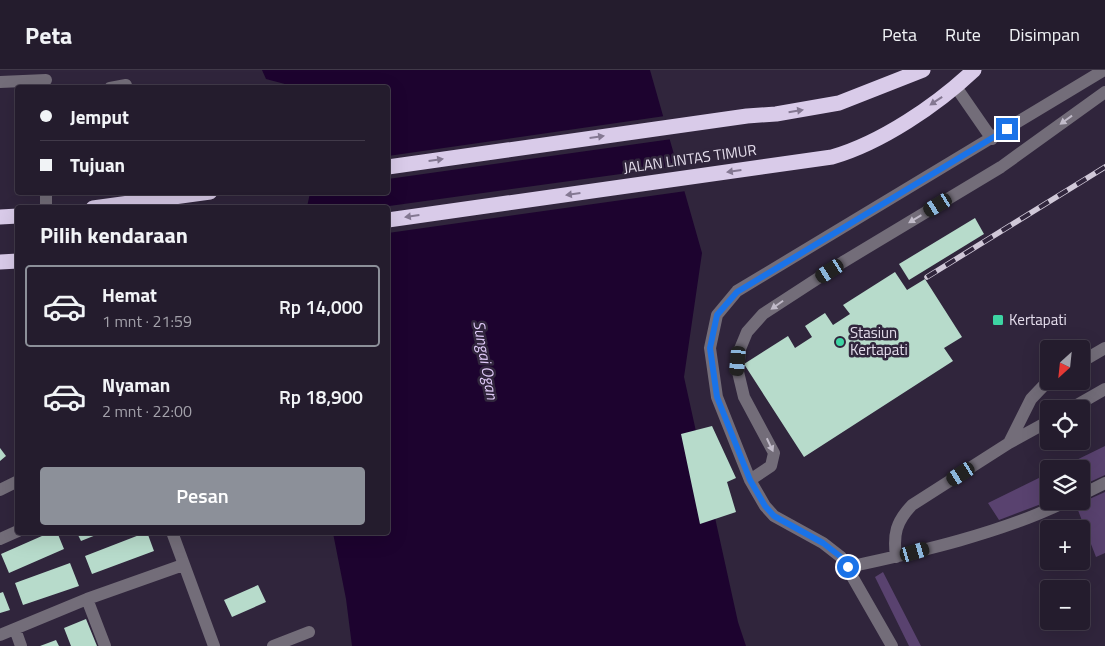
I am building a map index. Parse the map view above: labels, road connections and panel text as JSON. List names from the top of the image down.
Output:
{
  "streets": {
    "highway": ["JALAN LINTAS TIMUR"]
  },
  "water": ["Sungai Ogan"],
  "places": {
    "transit": ["Kertapati"],
    "other": ["Stasiun Kertapati"]
  },
  "north": "bottom left",
  "page": {
    "header": "Peta",
    "nav": ["Peta", "Rute", "Disimpan"],
    "banner": ["Jemput", "Tujuan"],
    "heading": "Pilih kendaraan",
    "list": [
      {
        "name": "Hemat",
        "note": "1 mnt · 21:59",
        "value": "Rp 14,000"
      },
      {
        "name": "Nyaman",
        "note": "2 mnt · 22:00",
        "value": "Rp 18,900"
      }
    ],
    "map_buttons": ["+", "−"],
    "buttons": "Pesan"
  }
}
